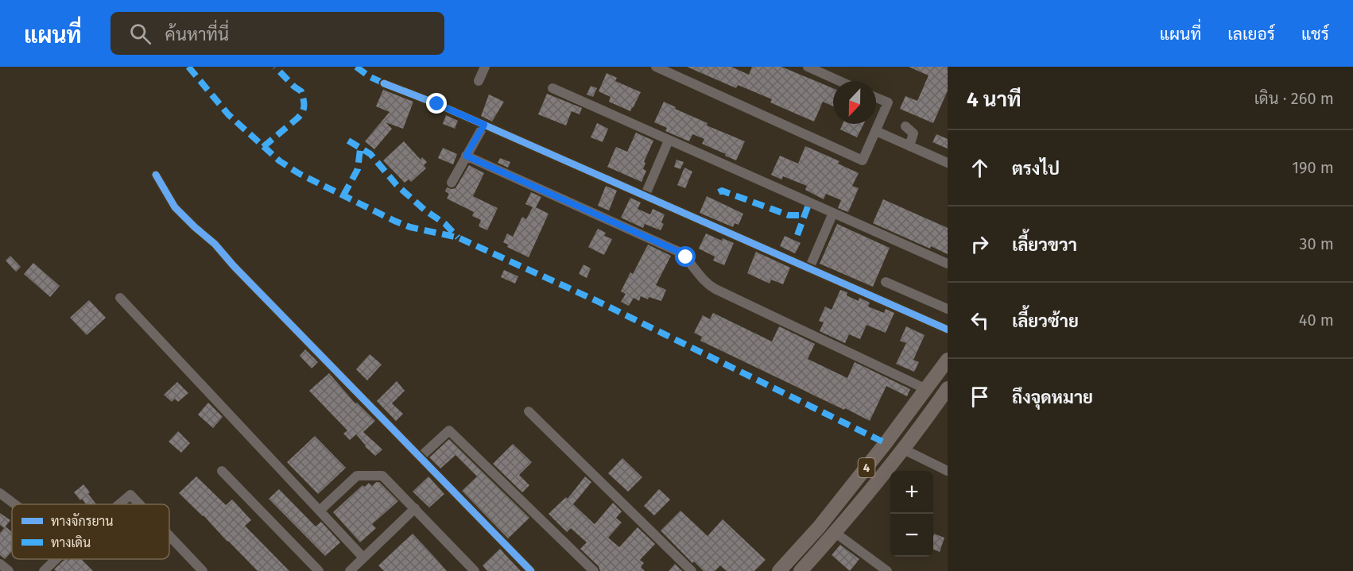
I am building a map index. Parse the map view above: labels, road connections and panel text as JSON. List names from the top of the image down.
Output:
{
  "streets": {
    "highway": ["4"]
  },
  "legend": ["ทางจักรยาน", "ทางเดิน"],
  "north": "bottom",
  "page": {
    "header": "แผนที่",
    "search": "ค้นหาที่นี่",
    "nav": ["แผนที่", "เลเยอร์", "แชร์"],
    "heading": ["4 นาที", "เดิน · 260 m"],
    "list": [
      ["ตรงไป", "190 m"],
      ["เลี้ยวขวา", "30 m"],
      ["เลี้ยวซ้าย", "40 m"],
      "ถึงจุดหมาย"
    ],
    "map_buttons": ["+", "−"]
  }
}
